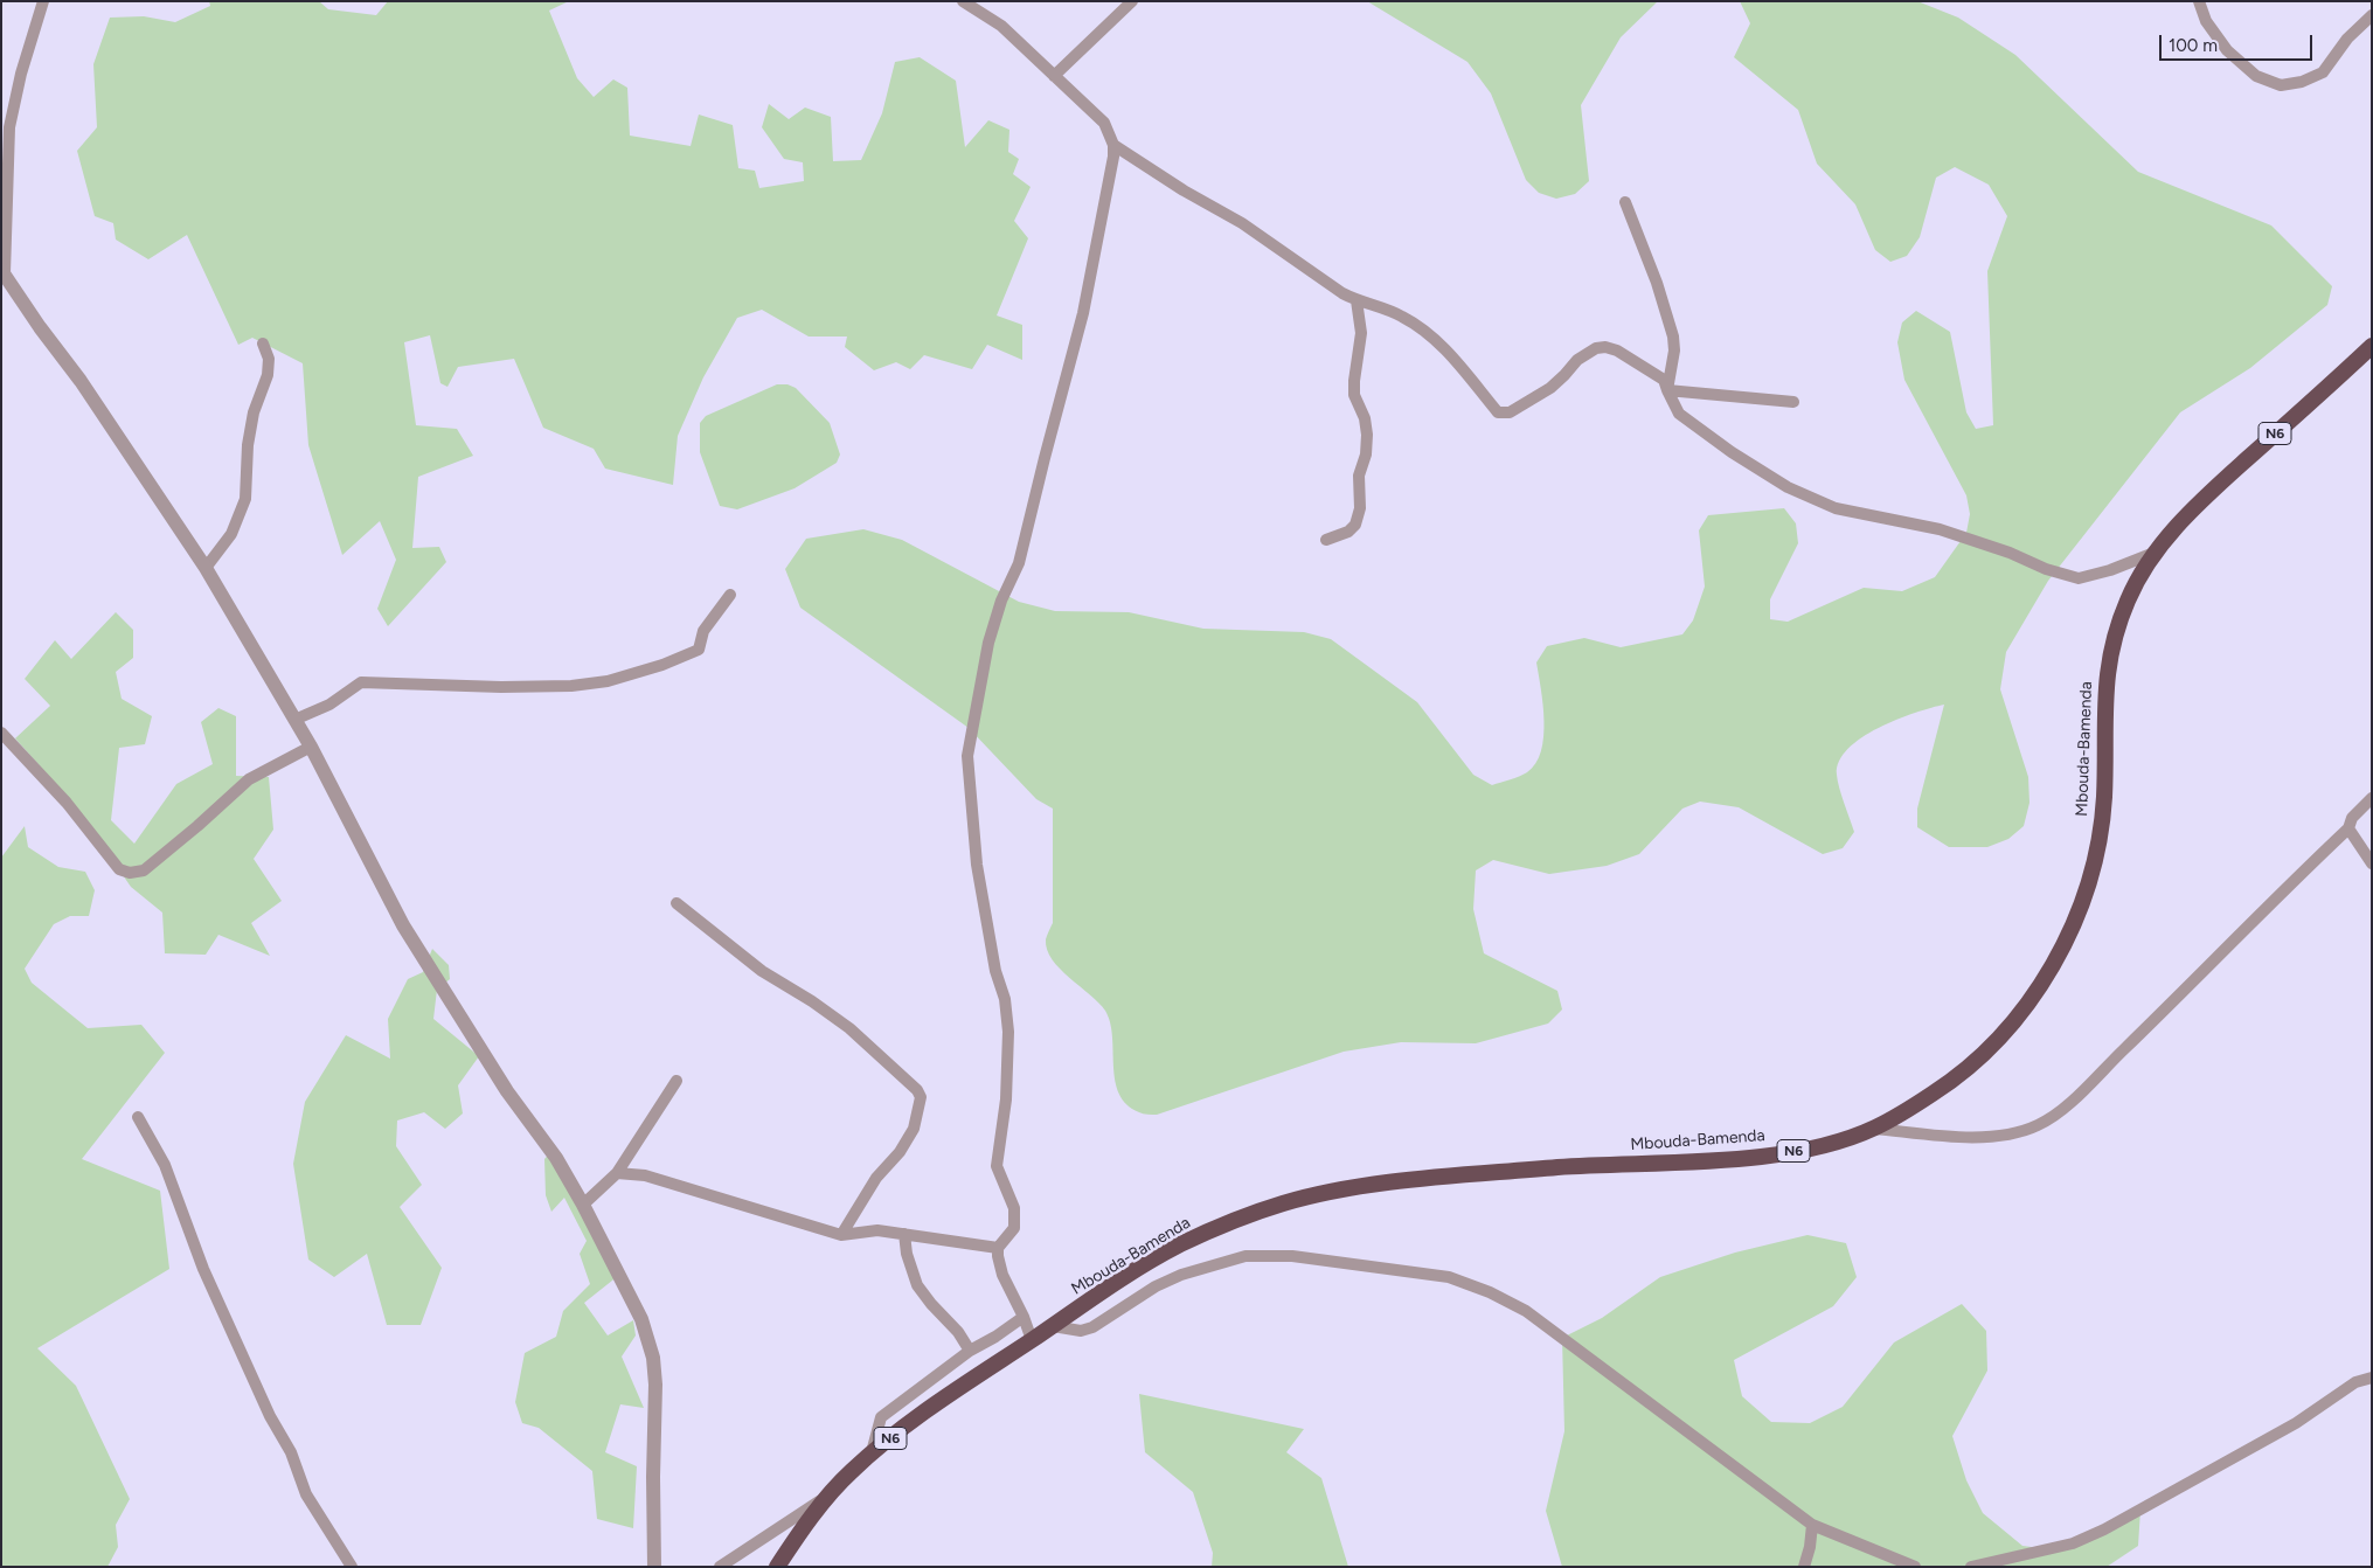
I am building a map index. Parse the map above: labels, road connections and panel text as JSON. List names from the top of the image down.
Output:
{
  "streets": {
    "highway": ["N6", "Mbouda-Bamenda"]
  },
  "scale_bar": "100 m"
}
